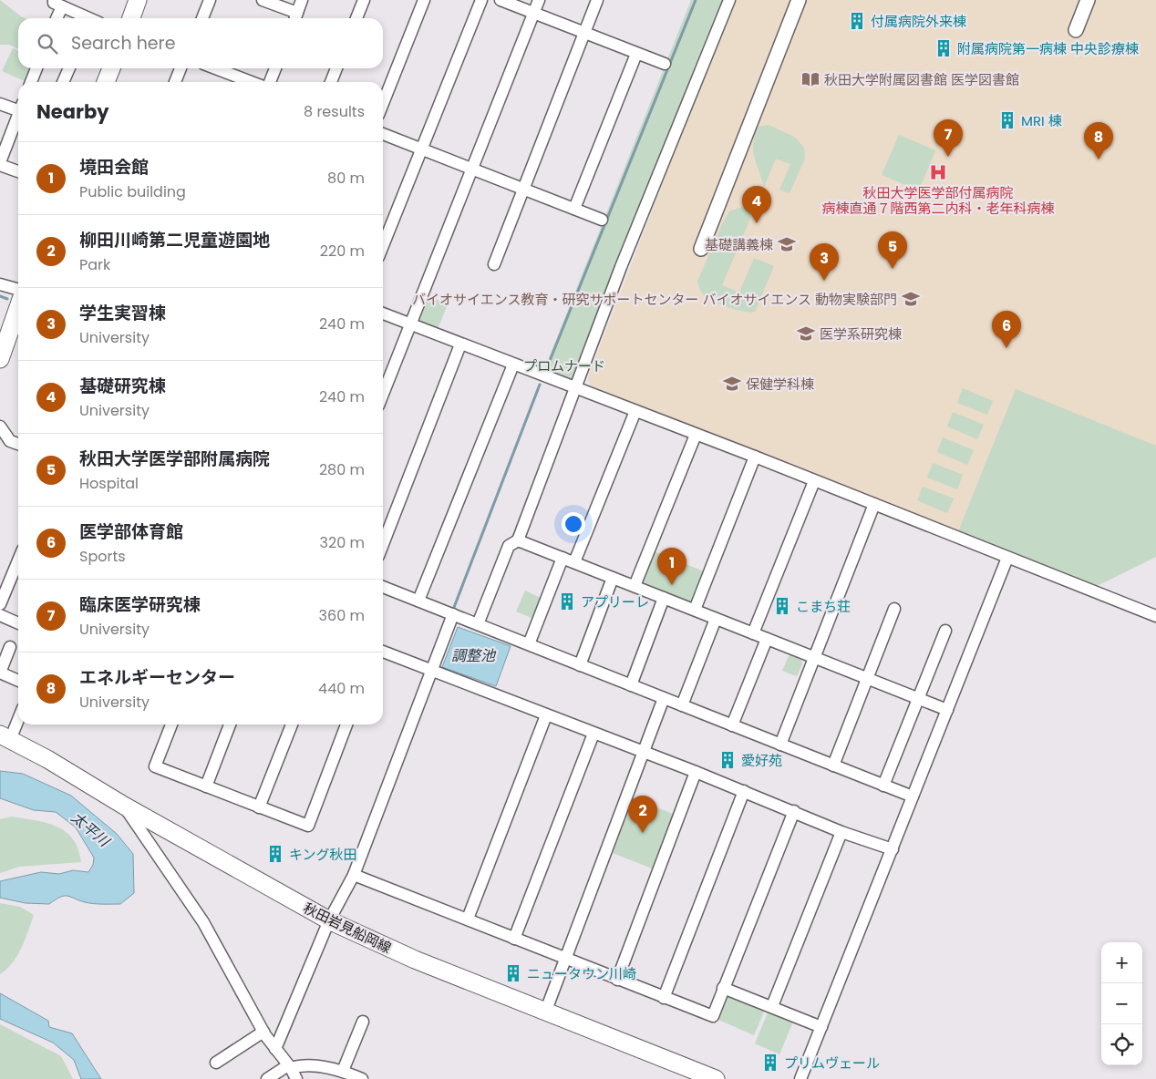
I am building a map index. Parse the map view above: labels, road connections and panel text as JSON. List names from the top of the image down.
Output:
{
  "streets": {
    "main road": ["秋田岩見船岡線"]
  },
  "water": ["調整池", "太平川"],
  "parks": ["プロムナード"],
  "places": {
    "building": [
      "付属病院外来棟",
      "附属病院第一病棟 中央診療棟",
      "MRI 棟",
      "アプリーレ",
      "こまち荘",
      "愛好苑",
      "キング秋田",
      "ニュータウン川崎",
      "プリムヴェール"
    ],
    "library": ["秋田大学附属図書館 医学図書館"],
    "hospital": ["秋田大学医学部付属病院 病棟直通７階西第二内科・老年科病棟"],
    "school or university": [
      "基礎講義棟",
      "バイオサイエンス教育・研究サポートセンター バイオサイエンス 動物実験部門",
      "医学系研究棟",
      "保健学科棟"
    ]
  },
  "page": {
    "search": "Search here",
    "heading": ["Nearby", "8 results"],
    "pins": [
      "7",
      "8",
      "4",
      "5",
      "3",
      "6",
      "1",
      "2"
    ],
    "list": [
      {
        "mark": "1",
        "name": "境田会館",
        "note": "Public building",
        "value": "80 m"
      },
      {
        "mark": "2",
        "name": "柳田川崎第二児童遊園地",
        "note": "Park",
        "value": "220 m"
      },
      {
        "mark": "3",
        "name": "学生実習棟",
        "note": "University",
        "value": "240 m"
      },
      {
        "mark": "4",
        "name": "基礎研究棟",
        "note": "University",
        "value": "240 m"
      },
      {
        "mark": "5",
        "name": "秋田大学医学部附属病院",
        "note": "Hospital",
        "value": "280 m"
      },
      {
        "mark": "6",
        "name": "医学部体育館",
        "note": "Sports",
        "value": "320 m"
      },
      {
        "mark": "7",
        "name": "臨床医学研究棟",
        "note": "University",
        "value": "360 m"
      },
      {
        "mark": "8",
        "name": "エネルギーセンター",
        "note": "University",
        "value": "440 m"
      }
    ],
    "map_buttons": ["+", "−"]
  }
}
